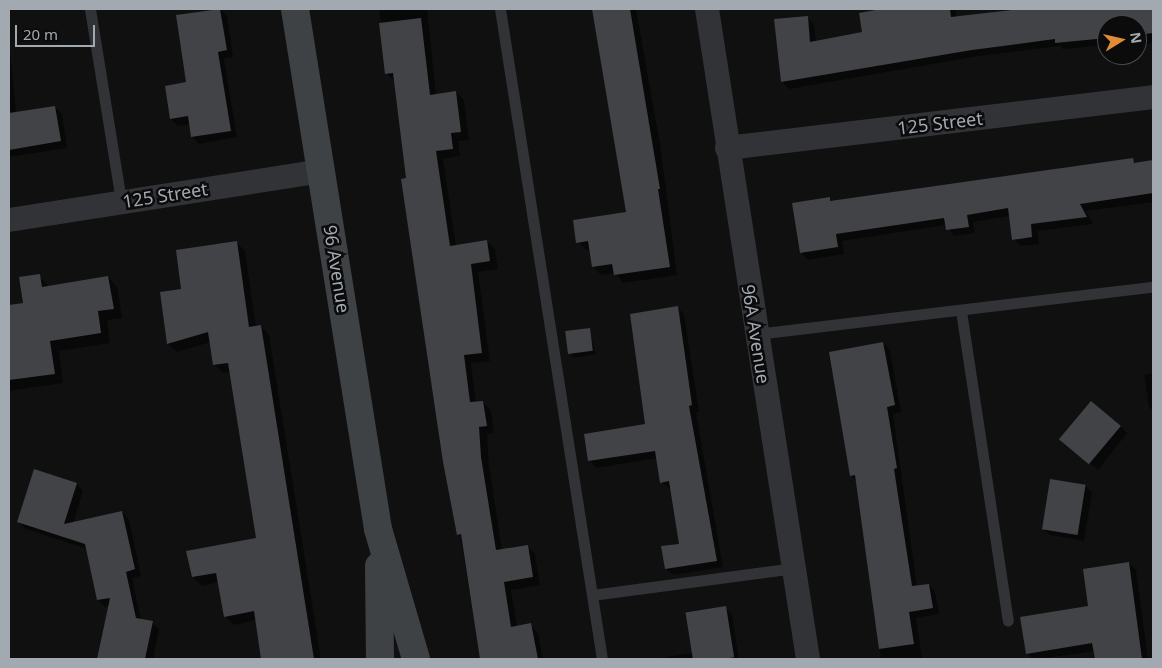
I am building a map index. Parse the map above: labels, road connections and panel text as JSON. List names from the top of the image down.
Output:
{
  "streets": {
    "main road": ["96 Avenue"],
    "street": ["125 Street", "96A Avenue"]
  },
  "crossings": [
    ["125 Street", "96 Avenue"],
    ["125 Street", "96A Avenue"]
  ],
  "scale_bar": "20 m",
  "north": "right"
}
